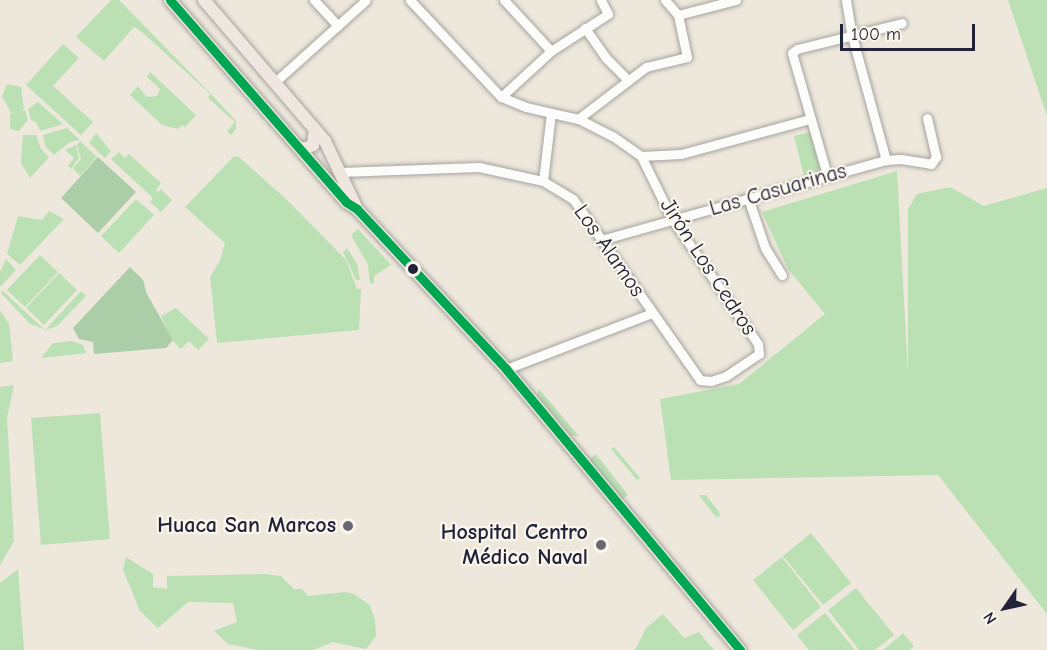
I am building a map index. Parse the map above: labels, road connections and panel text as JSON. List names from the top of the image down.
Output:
{
  "streets": {
    "street": ["Las Casuarinas", "Los Alamos", "Jirón Los Cedros"]
  },
  "crossings": [
    ["Las Casuarinas", "Los Alamos"],
    ["Las Casuarinas", "Jirón Los Cedros"],
    ["Los Alamos", "Jirón Los Cedros"]
  ],
  "places": ["Huaca San Marcos", "Hospital Centro Médico Naval"],
  "scale_bar": "100 m",
  "north": "bottom left"
}
